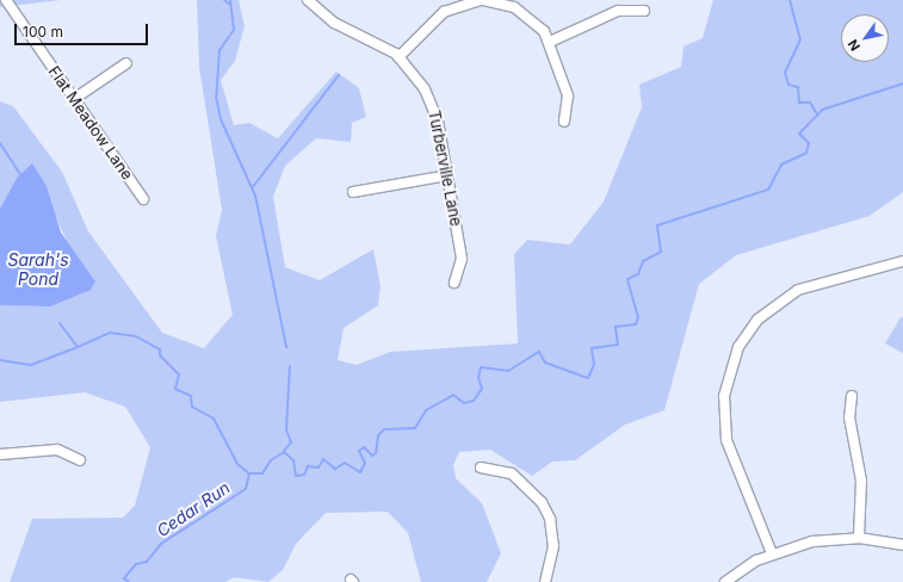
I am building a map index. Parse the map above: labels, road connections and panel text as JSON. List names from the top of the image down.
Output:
{
  "streets": {
    "street": ["Flat Meadow Lane", "Turberville Lane"]
  },
  "water": ["Sarah's Pond", "Cedar Run"],
  "scale_bar": "100 m",
  "north": "bottom left"
}
